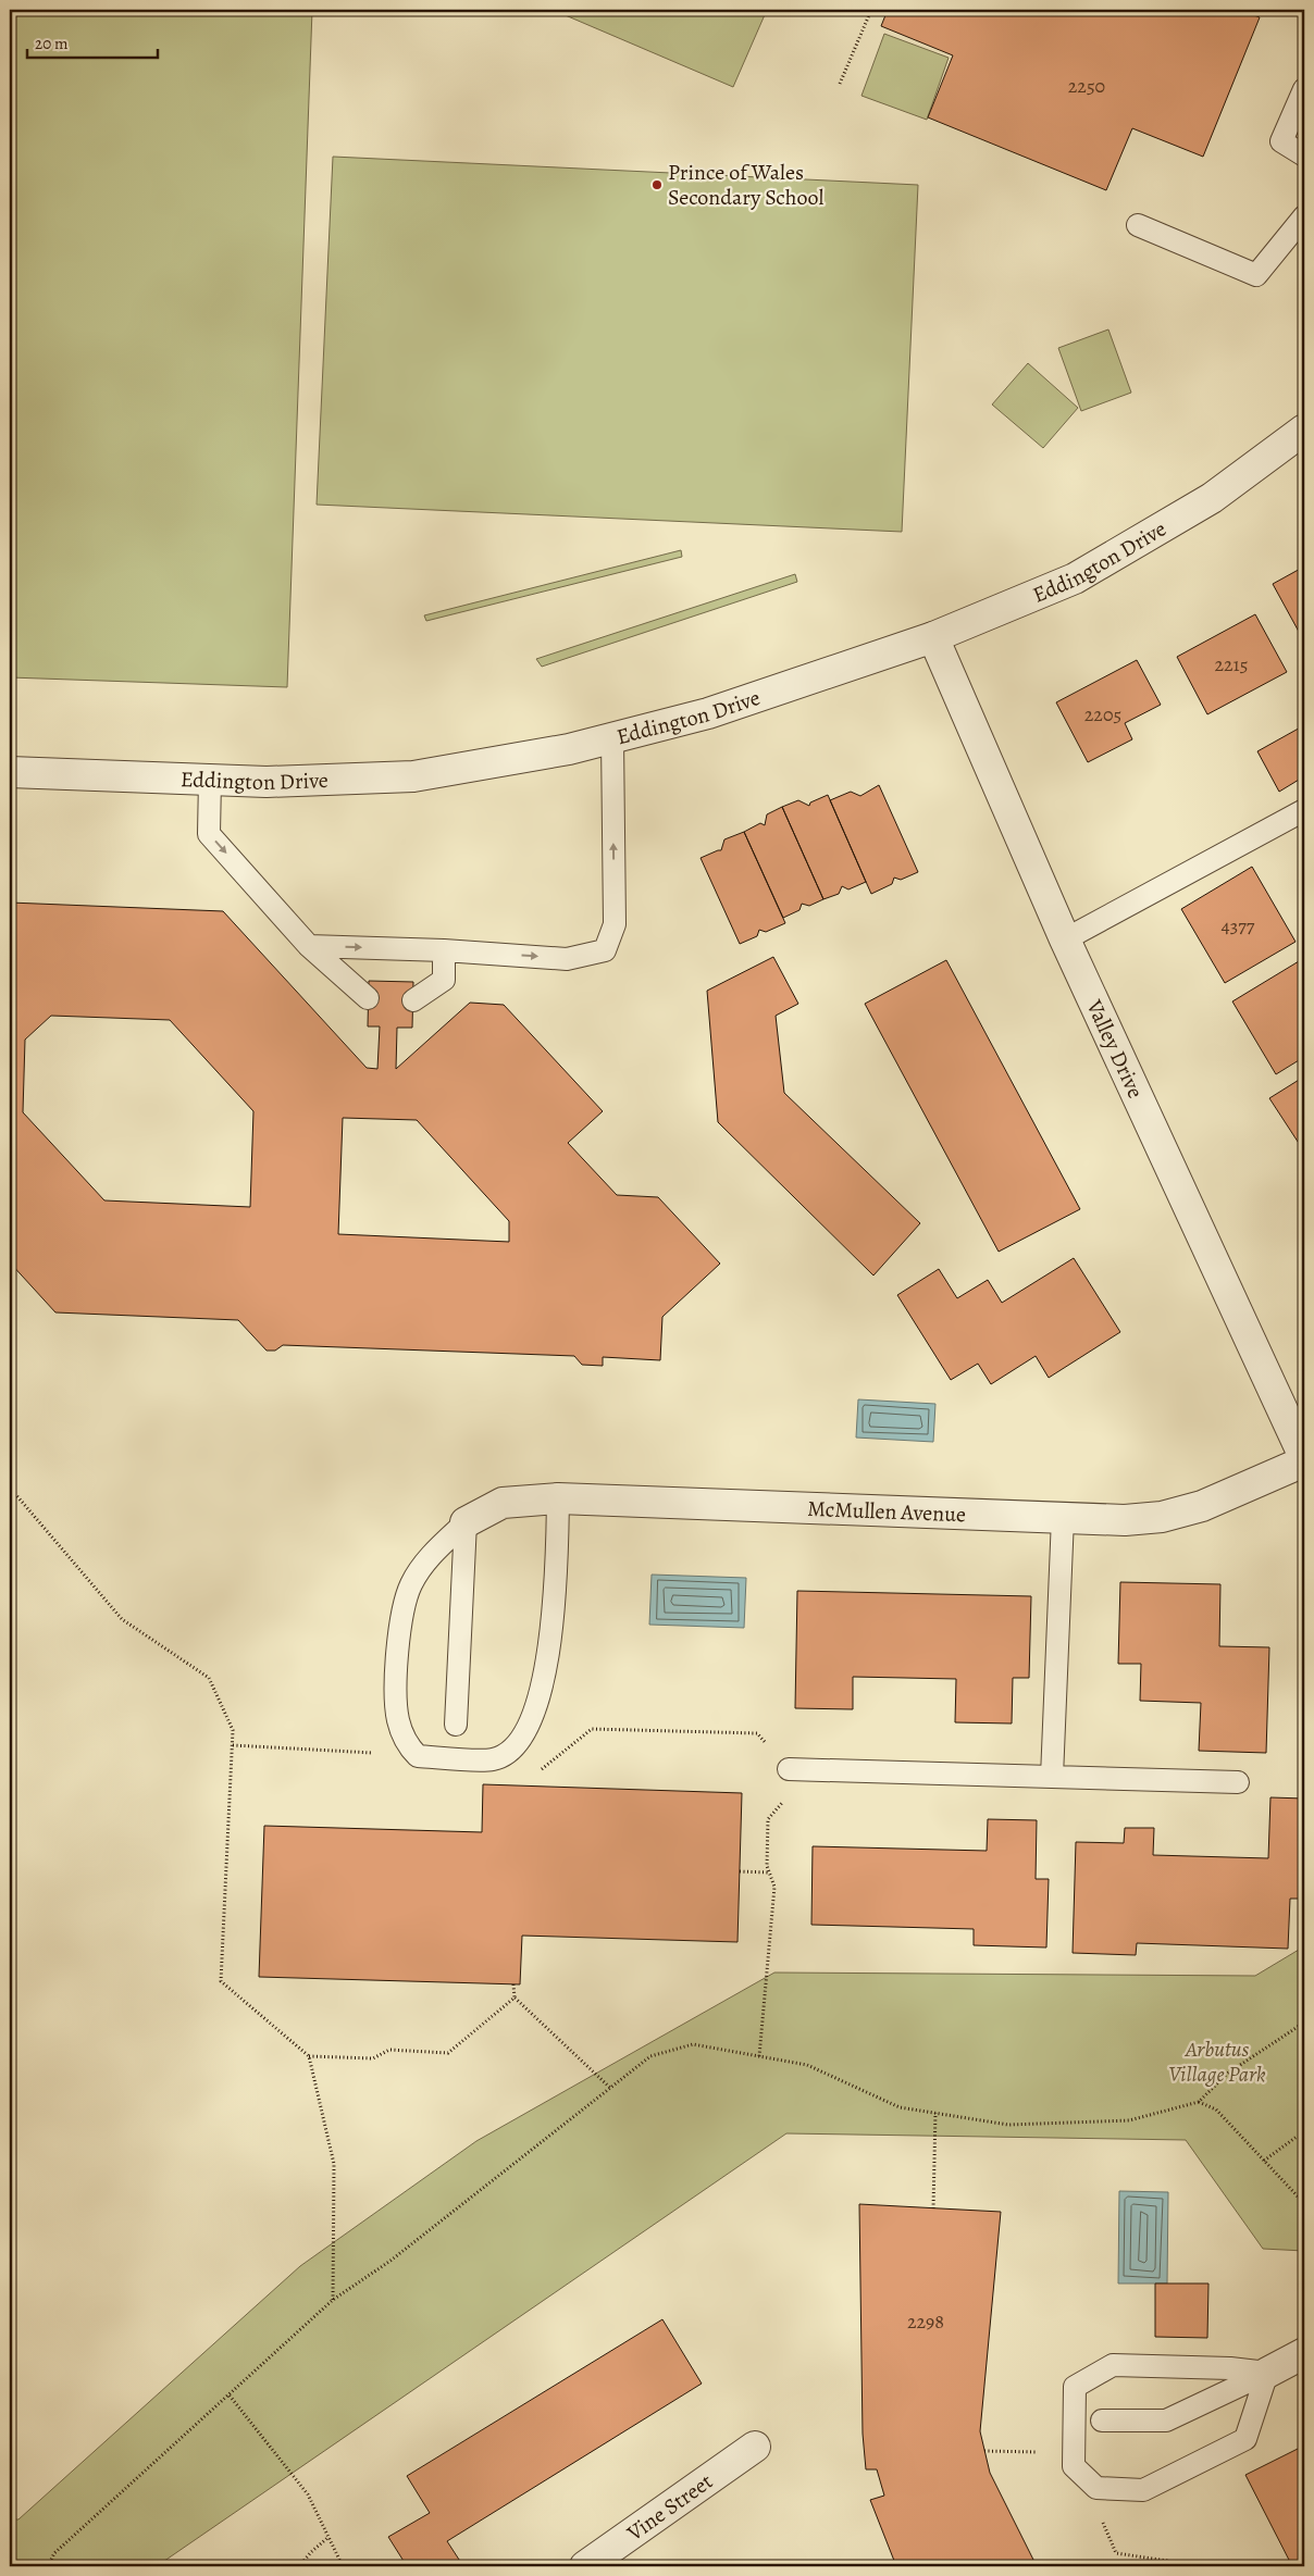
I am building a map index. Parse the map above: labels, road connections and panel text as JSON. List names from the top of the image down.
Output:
{
  "streets": {
    "street": [
      "Eddington Drive",
      "Valley Drive",
      "McMullen Avenue",
      "Vine Street"
    ]
  },
  "crossings": [
    ["Eddington Drive", "Valley Drive"],
    ["Valley Drive", "McMullen Avenue"]
  ],
  "parks": ["Arbutus Village Park"],
  "places": ["Prince of Wales Secondary School"],
  "house_numbers": [
    "2250",
    "2215",
    "2205",
    "4377",
    "2298"
  ],
  "scale_bar": "20 m"
}
